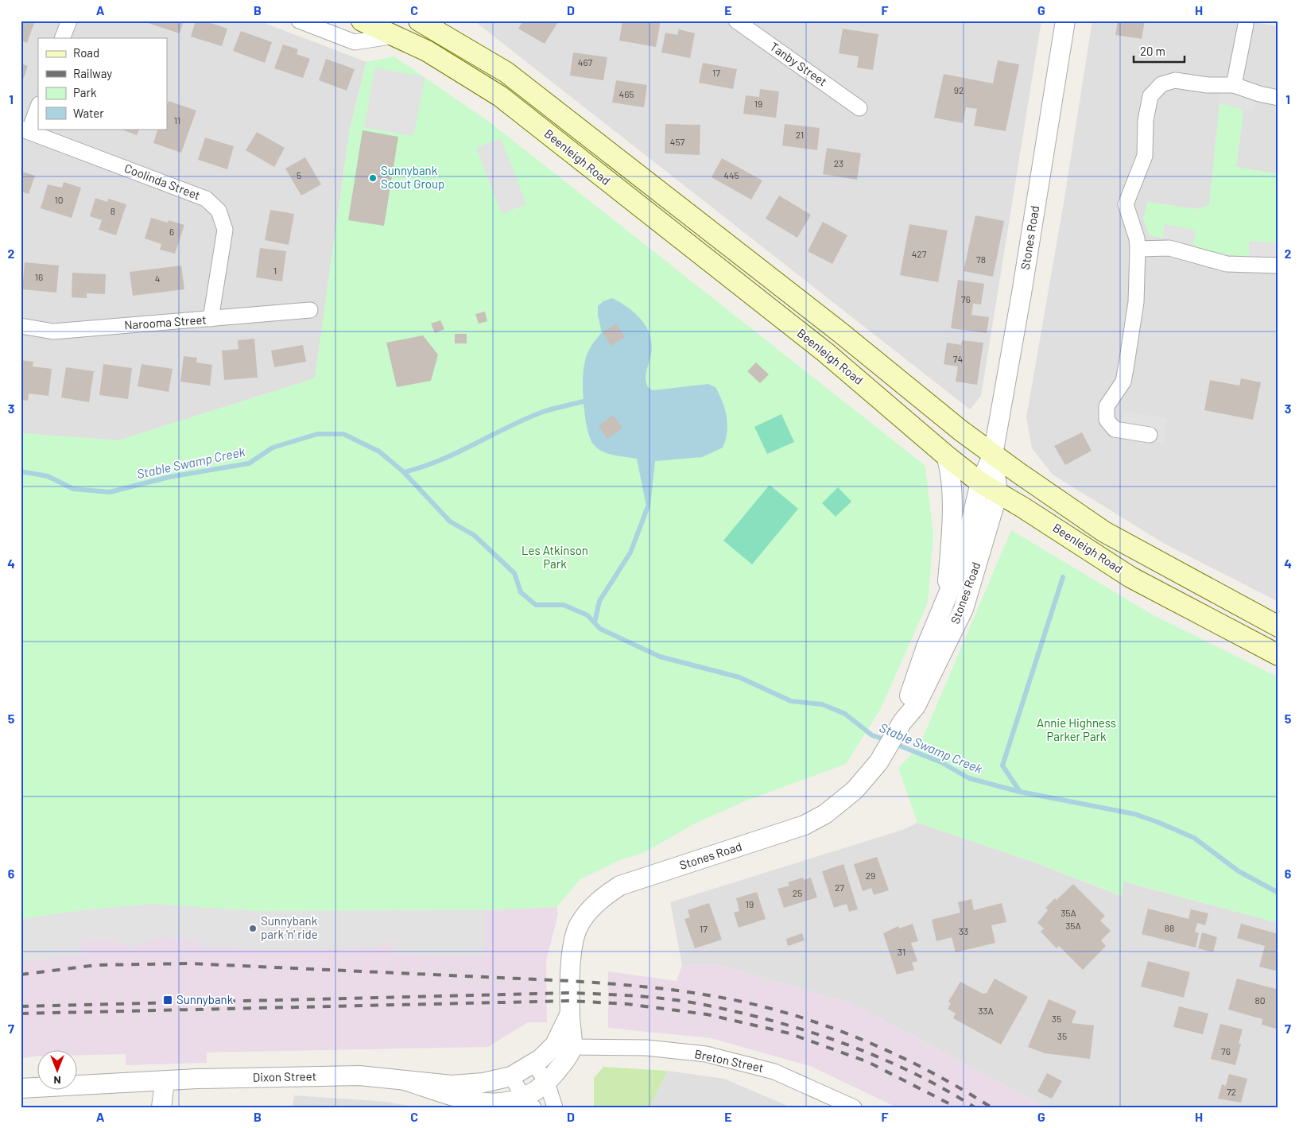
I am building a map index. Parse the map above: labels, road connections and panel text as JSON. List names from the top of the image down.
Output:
{
  "streets": {
    "main road": ["Beenleigh Road"],
    "street": [
      "Tanby Street",
      "Coolinda Street",
      "Stones Road",
      "Narooma Street",
      "Breton Street",
      "Dixon Street"
    ]
  },
  "crossings": [
    ["Beenleigh Road", "Stones Road"],
    ["Coolinda Street", "Narooma Street"],
    ["Stones Road", "Breton Street"],
    ["Stones Road", "Dixon Street"]
  ],
  "water": ["Stable Swamp Creek"],
  "parks": ["Les Atkinson Park", "Annie Highness Parker Park"],
  "places": {
    "other": ["Sunnybank Scout Group", "Sunnybank park 'n' ride"],
    "transit": ["Sunnybank"]
  },
  "house_numbers": [
    "467",
    "17",
    "92",
    "465",
    "19",
    "11",
    "21",
    "457",
    "23",
    "5",
    "445",
    "10",
    "8",
    "6",
    "427",
    "78",
    "1",
    "16",
    "4",
    "76",
    "74",
    "29",
    "27",
    "25",
    "19",
    "35A",
    "35A",
    "88",
    "17",
    "33",
    "31",
    "80",
    "33A",
    "35",
    "35",
    "76",
    "72"
  ],
  "legend": [
    "Road",
    "Railway",
    "Park",
    "Water"
  ],
  "scale_bar": "20 m",
  "north": "bottom",
  "grid": {
    "columns": [
      "A",
      "B",
      "C",
      "D",
      "E",
      "F",
      "G",
      "H"
    ],
    "rows": [
      "1",
      "2",
      "3",
      "4",
      "5",
      "6",
      "7"
    ]
  }
}
